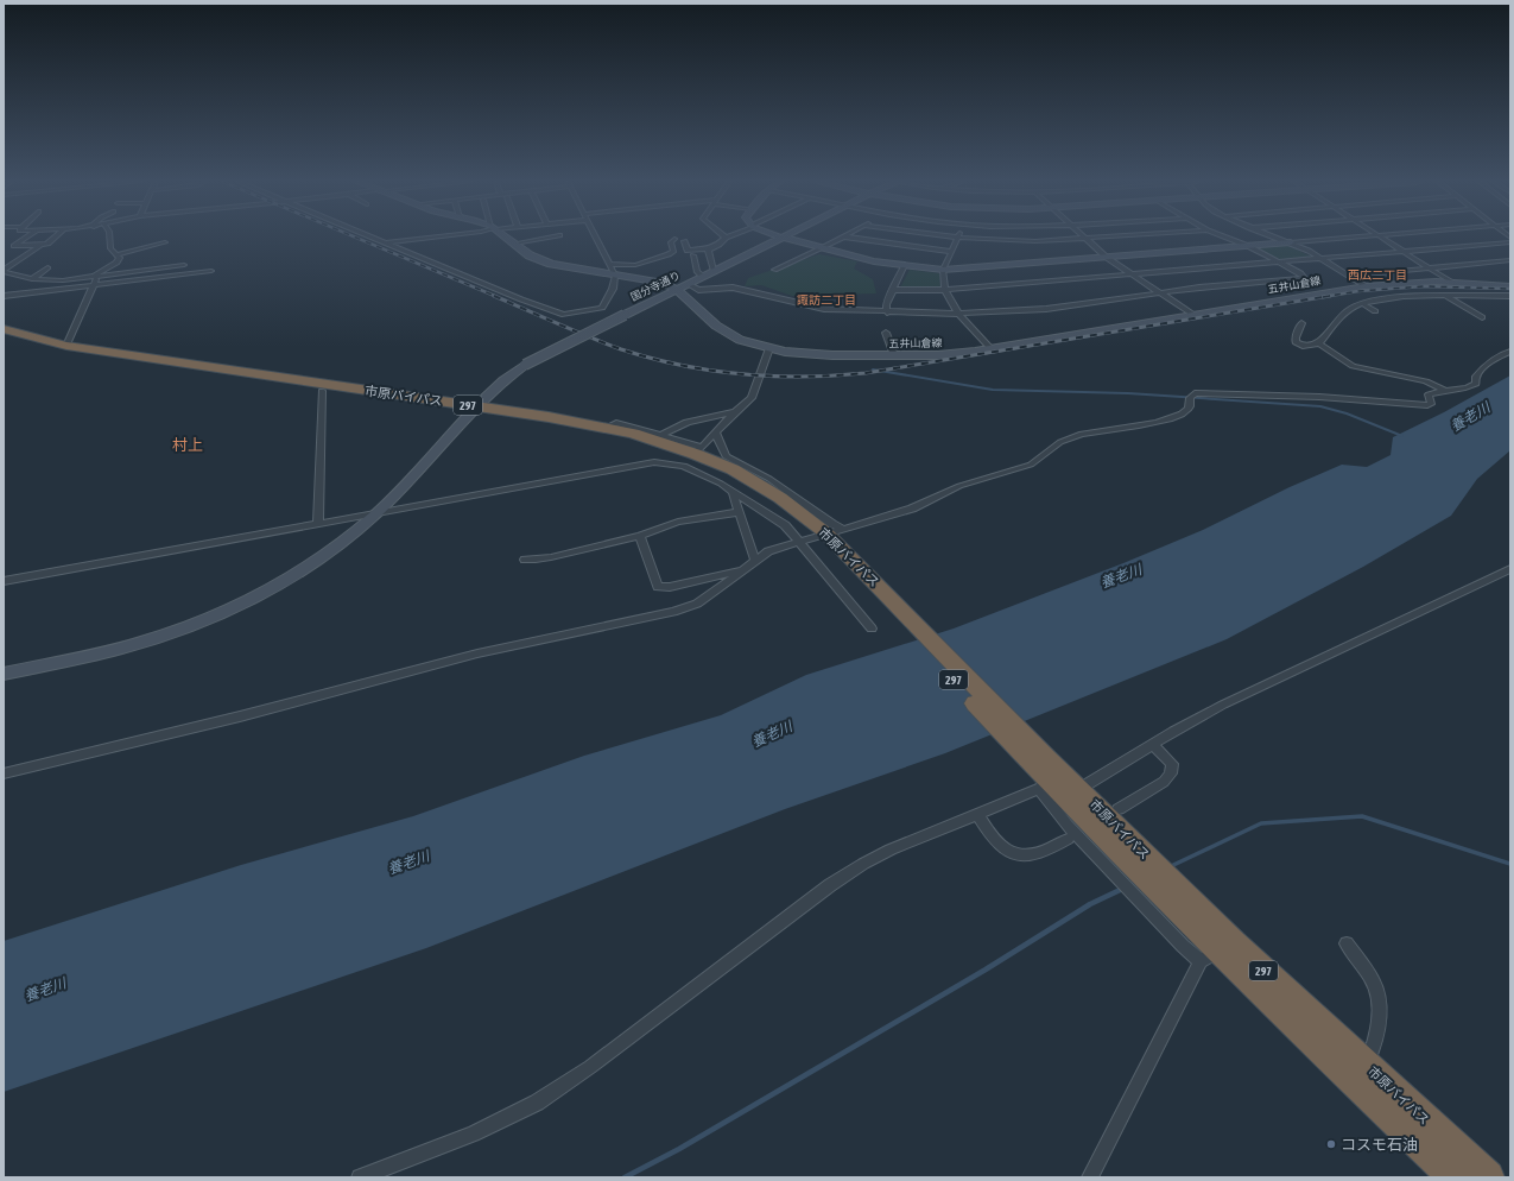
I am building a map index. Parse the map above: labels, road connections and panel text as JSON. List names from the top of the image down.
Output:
{
  "streets": {
    "highway": ["市原バイパス", "297"],
    "street": ["五井山倉線", "国分寺通り"]
  },
  "crossings": [
    ["五井山倉線", "国分寺通り"],
    ["国分寺通り", "市原バイパス"]
  ],
  "districts": ["西広二丁目", "諏訪二丁目", "村上"],
  "water": ["養老川"],
  "places": ["コスモ石油"]
}
